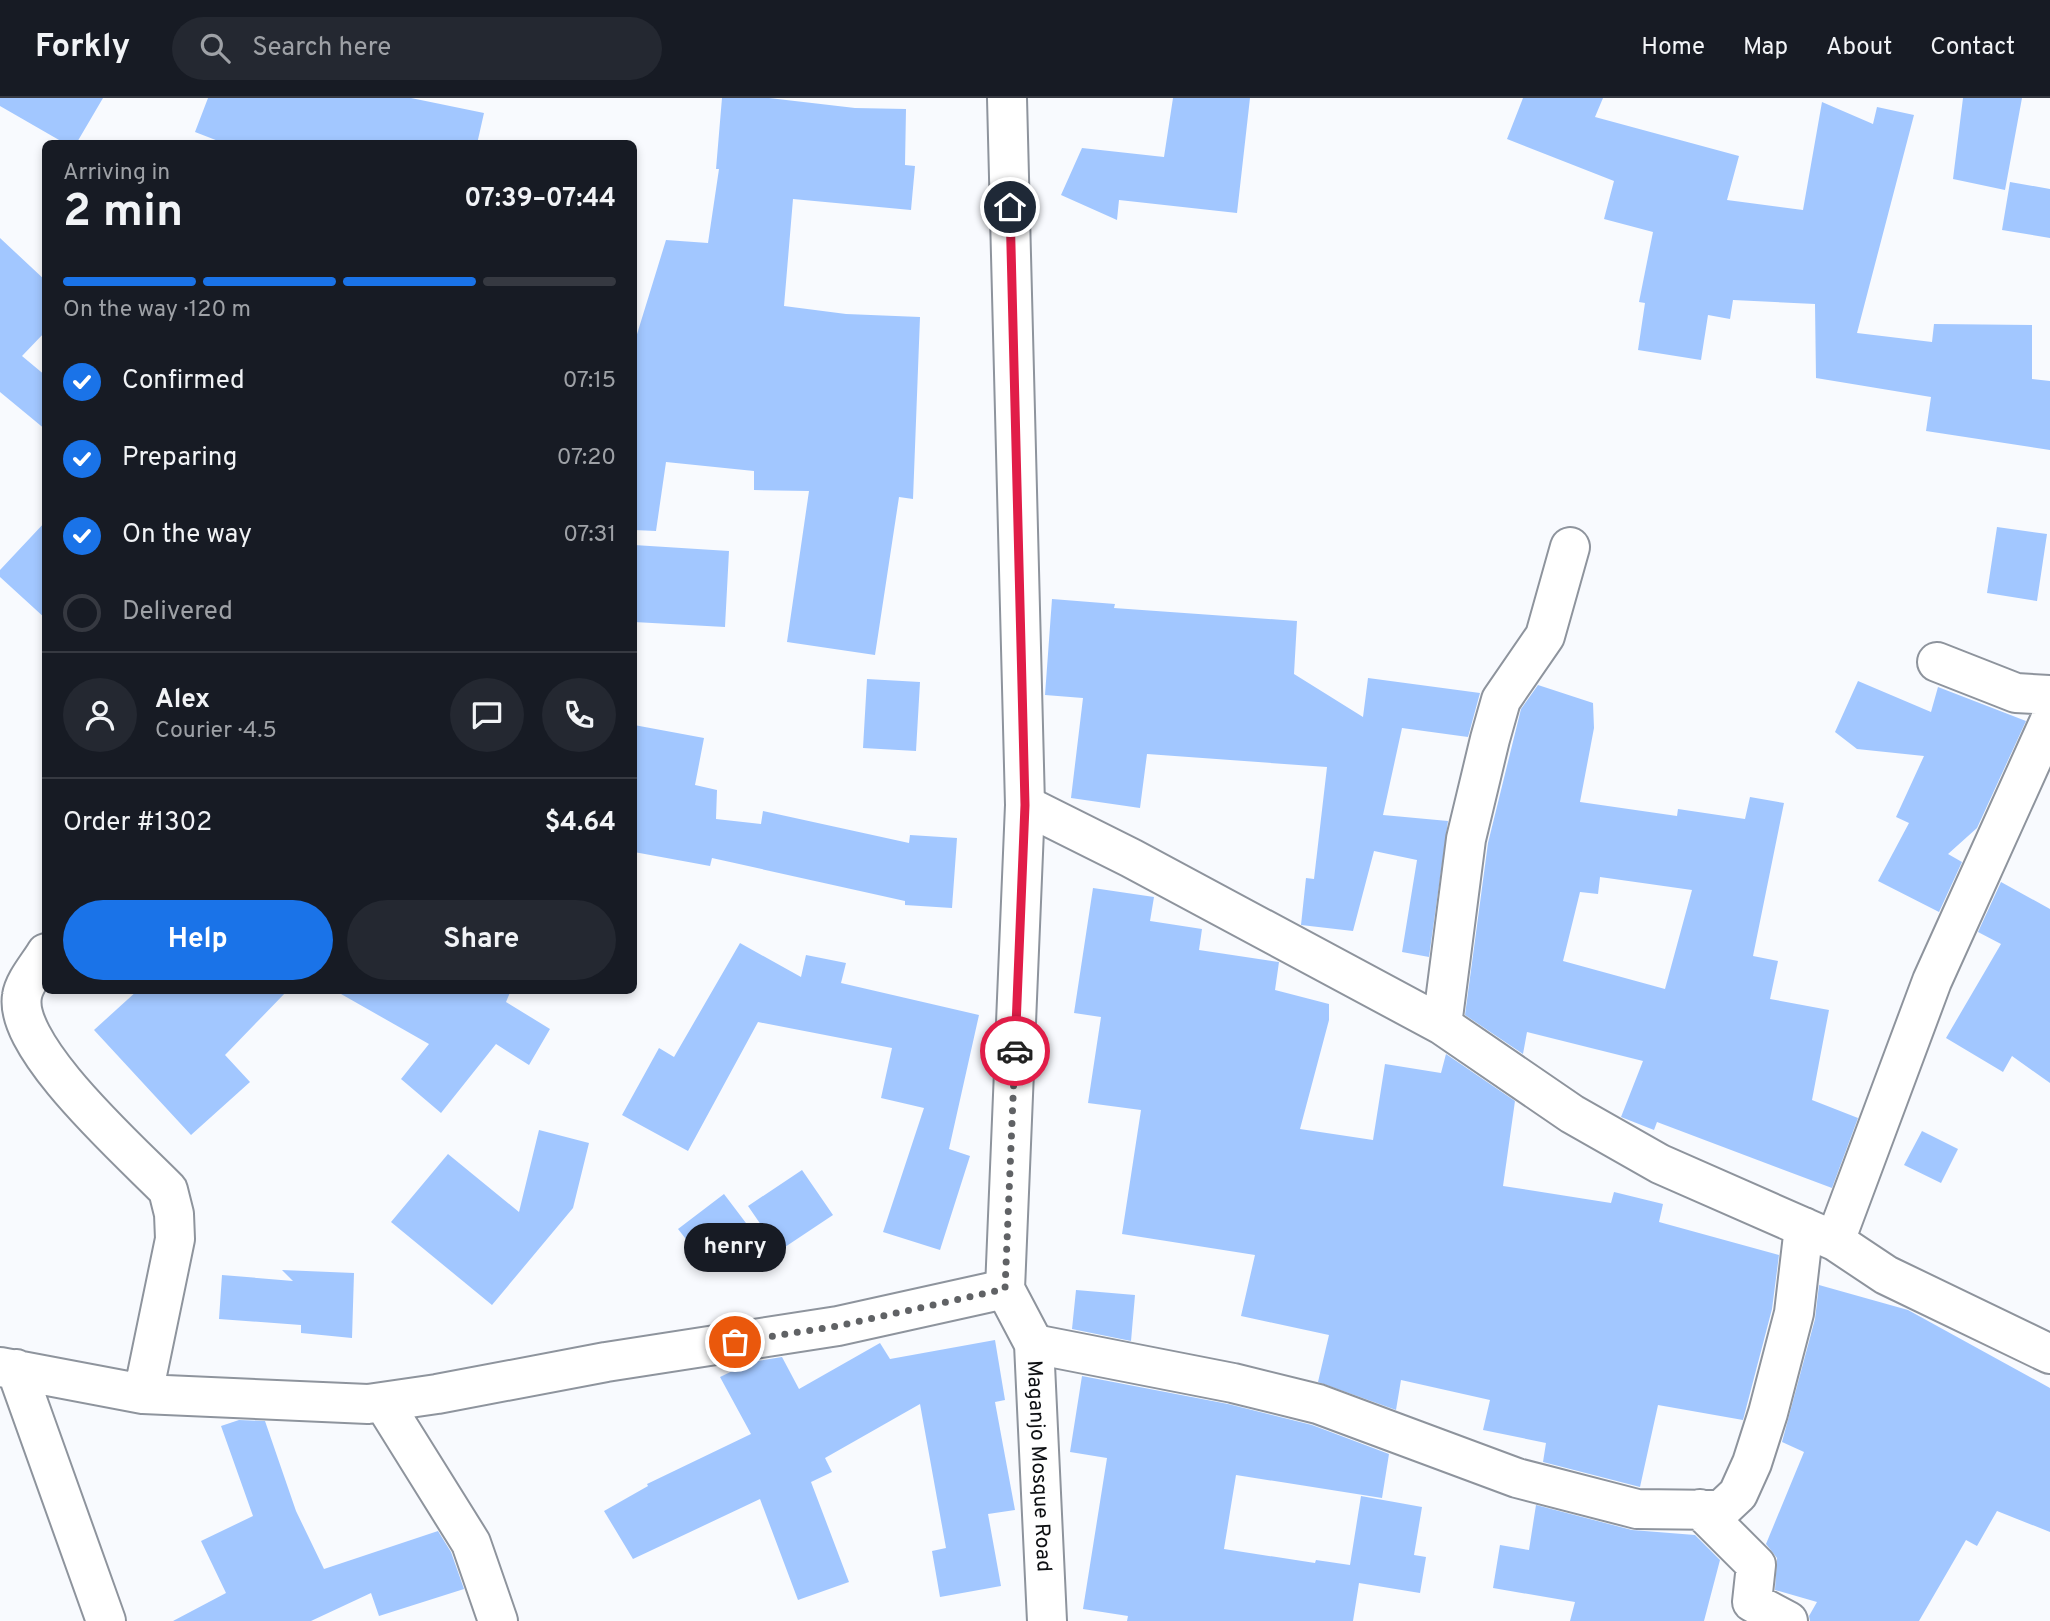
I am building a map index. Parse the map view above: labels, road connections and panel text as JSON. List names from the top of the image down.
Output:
{
  "streets": {
    "street": ["Maganjo Mosque Road"]
  },
  "places": ["henry"],
  "page": {
    "header": "Forkly",
    "search": "Search here",
    "nav": [
      "Home",
      "Map",
      "About",
      "Contact"
    ],
    "heading": ["2 min", "Arriving in", "07:39–07:44"],
    "panel": [
      "Alex",
      "Courier · 4.5",
      "Order #1302",
      "$4.64"
    ],
    "bar": "On the way · 120 m",
    "list": [
      ["Confirmed", "07:15"],
      ["Preparing", "07:20"],
      ["On the way", "07:31"],
      "Delivered"
    ],
    "buttons": ["Help", "Share"],
    "bubble": "henry"
  }
}
